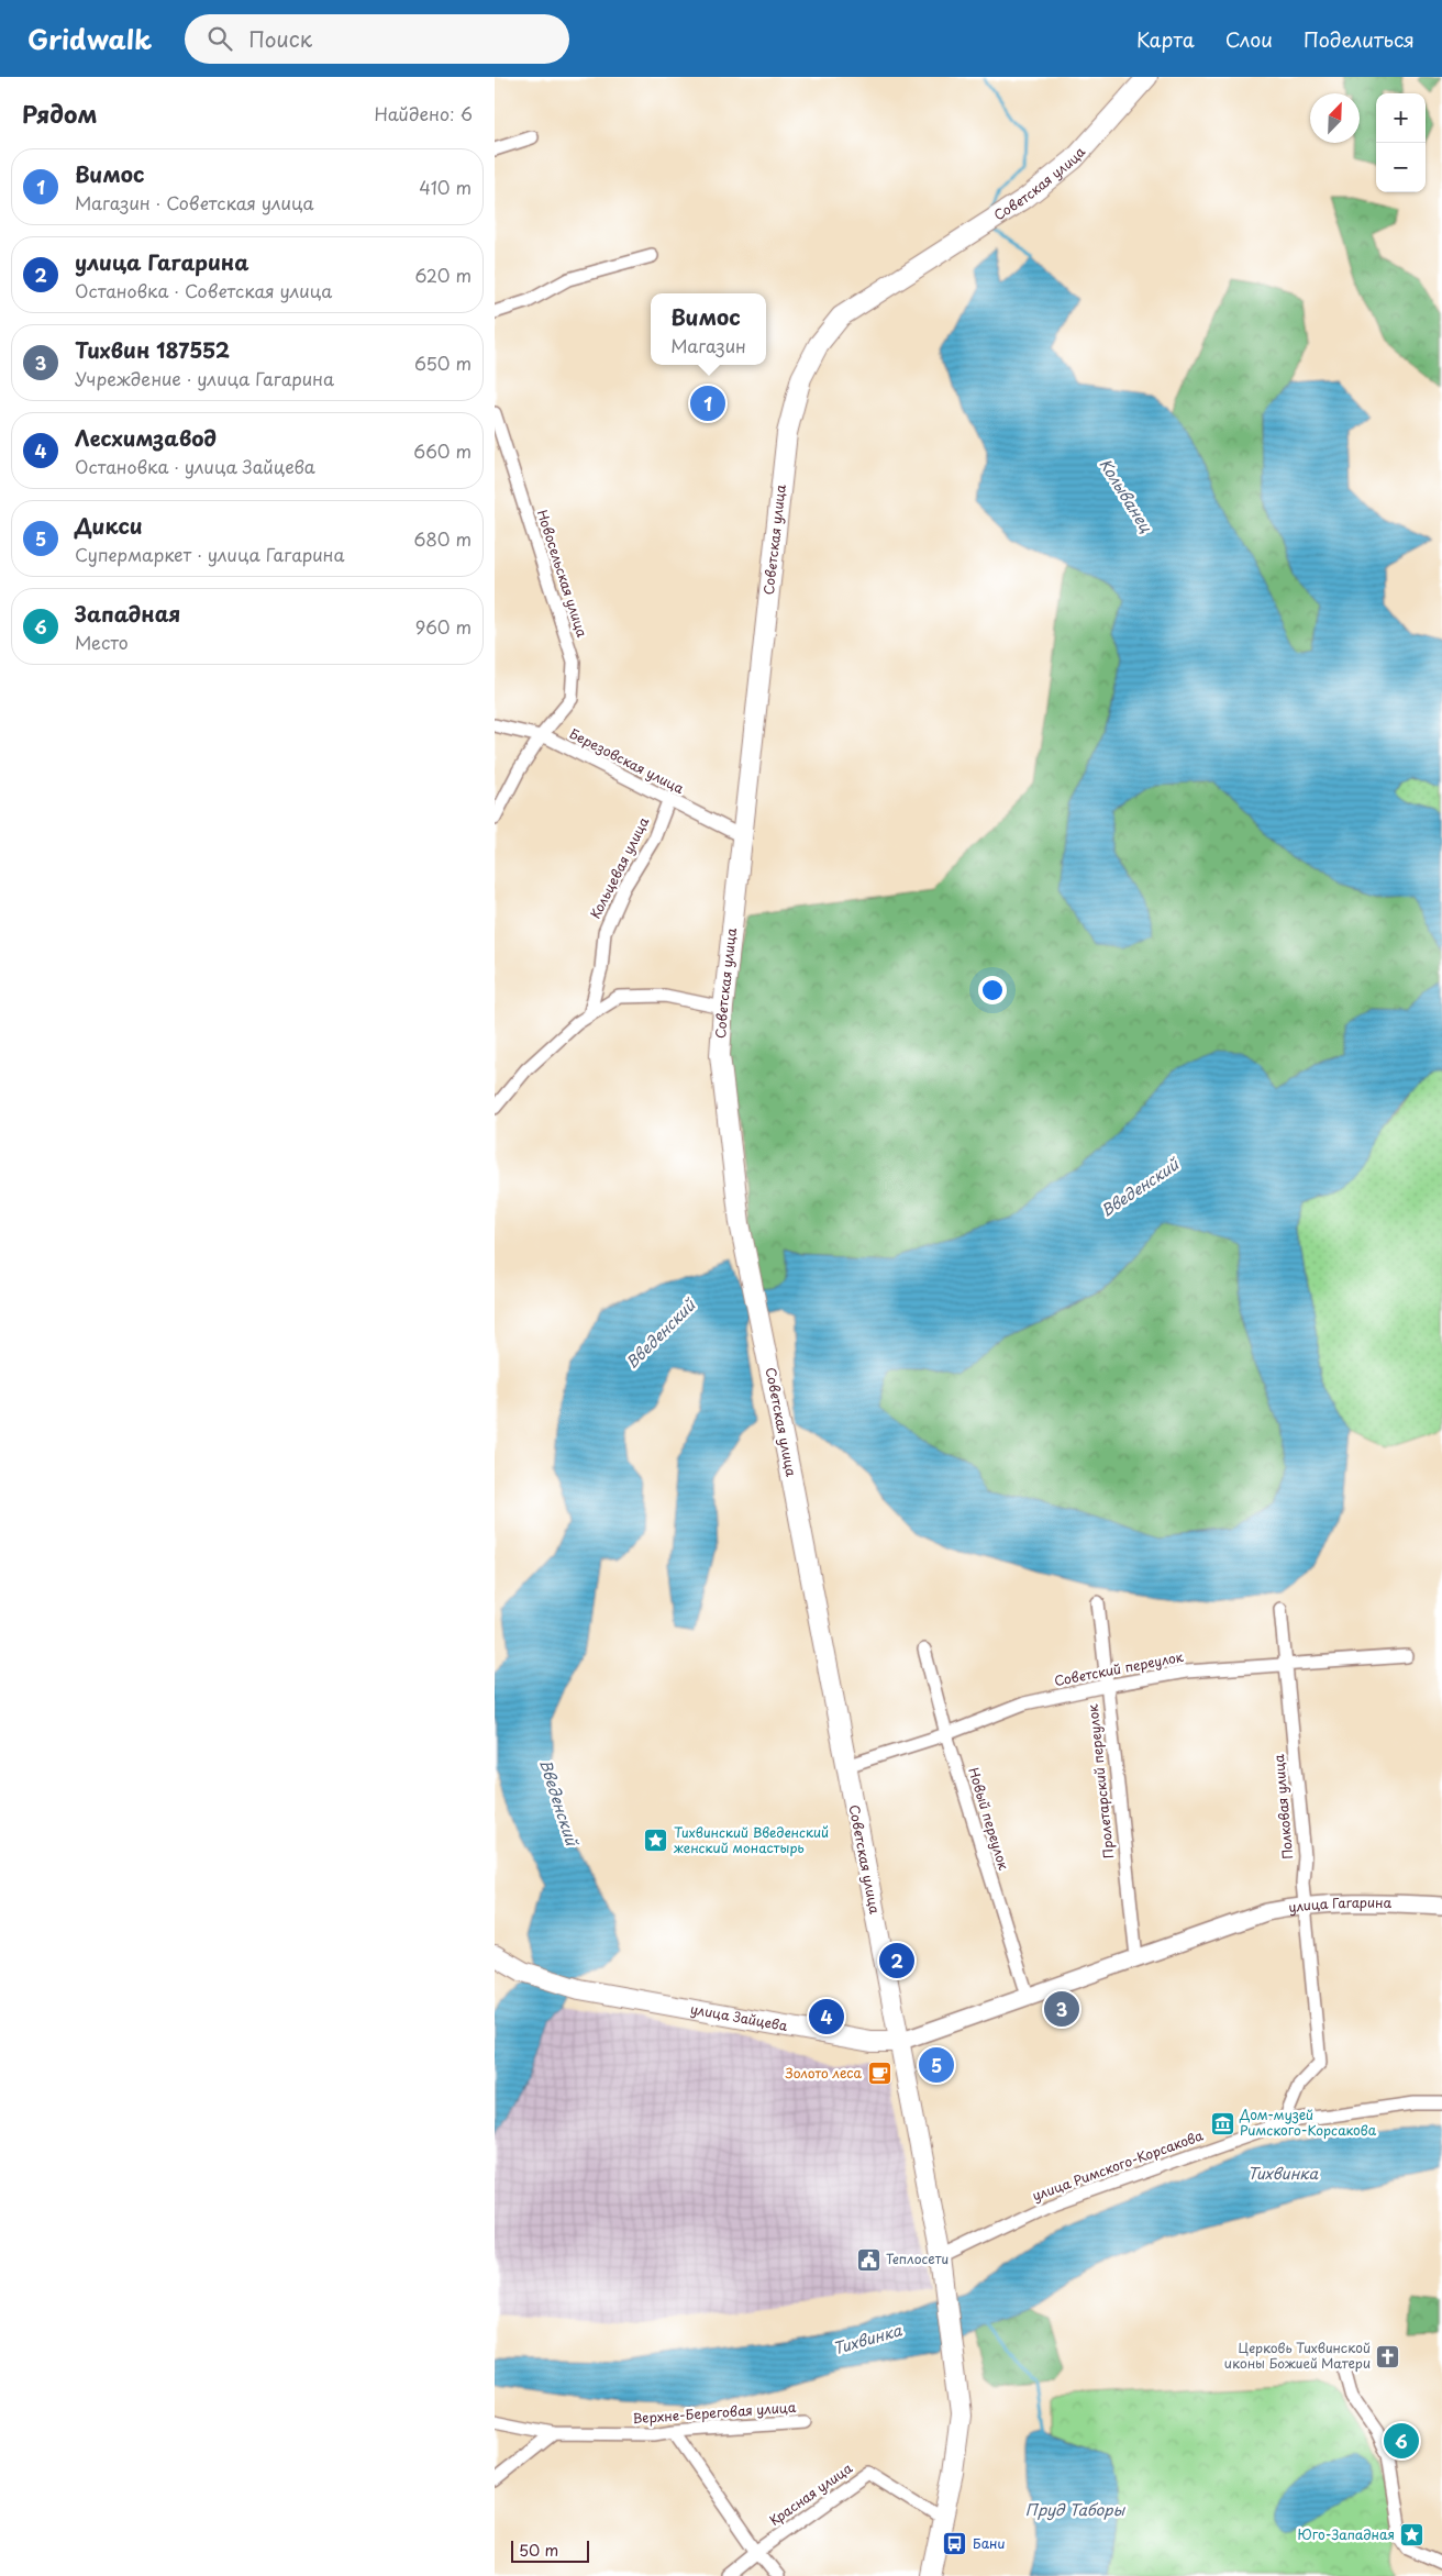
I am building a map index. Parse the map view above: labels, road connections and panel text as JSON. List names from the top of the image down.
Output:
{
  "streets": {
    "main road": ["Советская улица", "улица Зайцева"],
    "street": [
      "Новосельская улица",
      "Березовская улица",
      "Кольцевая улица",
      "Советский переулок",
      "Пролетарский переулок",
      "Полковая улица",
      "Новый переулок",
      "улица Гагарина",
      "улица Римского-Корсакова",
      "Верхне-Береговая улица",
      "Красная улица"
    ]
  },
  "crossings": [
    ["Советская улица", "Березовская улица"],
    ["Советская улица", "Советский переулок"],
    ["Советская улица", "улица Гагарина"],
    ["Советская улица", "улица Зайцева"],
    ["Советская улица", "улица Римского-Корсакова"],
    ["Советская улица", "Красная улица"],
    ["Новосельская улица", "Березовская улица"],
    ["Березовская улица", "Кольцевая улица"],
    ["Советский переулок", "Пролетарский переулок"],
    ["Советский переулок", "Полковая улица"],
    ["Советский переулок", "Новый переулок"],
    ["Пролетарский переулок", "улица Гагарина"],
    ["Полковая улица", "улица Гагарина"],
    ["Полковая улица", "улица Римского-Корсакова"],
    ["Новый переулок", "улица Гагарина"],
    ["улица Гагарина", "улица Зайцева"]
  ],
  "water": [
    "Колыванец",
    "Введенский",
    "Тихвинка",
    "Пруд Таборы"
  ],
  "places": {
    "place": ["Тихвинский Введенский женский монастырь", "Юго-Западная"],
    "cafe": ["Золото леса"],
    "museum": ["Дом-музей Римского-Корсакова"],
    "public building": ["Теплосети"],
    "church": ["Церковь Тихвинской иконы Божией Матери"],
    "bus stop": ["Бани"]
  },
  "scale_bar": "50 m",
  "north": "top right",
  "page": {
    "header": "Gridwalk",
    "search": "Поиск",
    "nav": ["Карта", "Слои", "Поделиться"],
    "heading": ["Рядом", "Найдено: 6"],
    "map_buttons": ["+", "−"],
    "list": [
      {
        "mark": "1",
        "name": "Вимос",
        "note": "Магазин · Советская улица",
        "value": "410 m"
      },
      {
        "mark": "2",
        "name": "улица Гагарина",
        "note": "Остановка · Советская улица",
        "value": "620 m"
      },
      {
        "mark": "3",
        "name": "Тихвин 187552",
        "note": "Учреждение · улица Гагарина",
        "value": "650 m"
      },
      {
        "mark": "4",
        "name": "Лесхимзавод",
        "note": "Остановка · улица Зайцева",
        "value": "660 m"
      },
      {
        "mark": "5",
        "name": "Дикси",
        "note": "Супермаркет · улица Гагарина",
        "value": "680 m"
      },
      {
        "mark": "6",
        "name": "Западная",
        "note": "Место",
        "value": "960 m"
      }
    ],
    "popup": ["Вимос", "Магазин"],
    "pins": [
      "1",
      "2",
      "3",
      "4",
      "5",
      "6"
    ],
    "scale": "50 m"
  }
}
